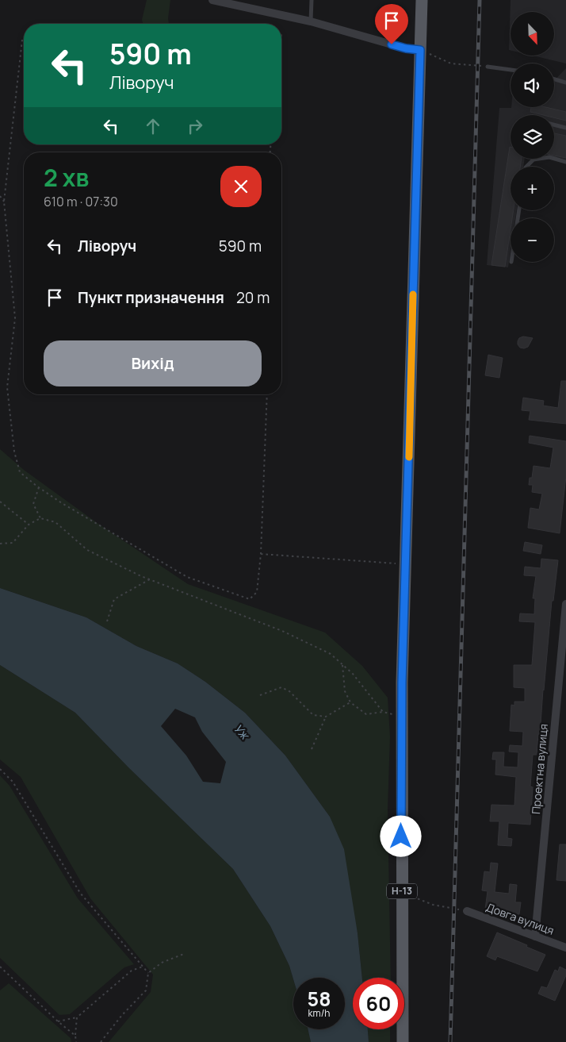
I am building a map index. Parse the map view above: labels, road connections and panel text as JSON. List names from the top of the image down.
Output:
{
  "streets": {
    "main road": ["Н-13"],
    "street": ["Проектна вулиця", "Довга вулиця"]
  },
  "crossings": [
    ["Проектна вулиця", "Довга вулиця"]
  ],
  "water": ["Уж"],
  "north": "bottom right",
  "page": {
    "map_buttons": ["+", "−"],
    "turn": ["590 m", "Ліворуч"],
    "heading": ["2 хв", "610 m · 07:30"],
    "list": [
      {
        "name": "Ліворуч",
        "value": "590 m"
      },
      {
        "name": "Пункт призначення",
        "value": "20 m"
      }
    ],
    "buttons": "Вихід",
    "speed": "58 km/h",
    "limit": "60"
  }
}
